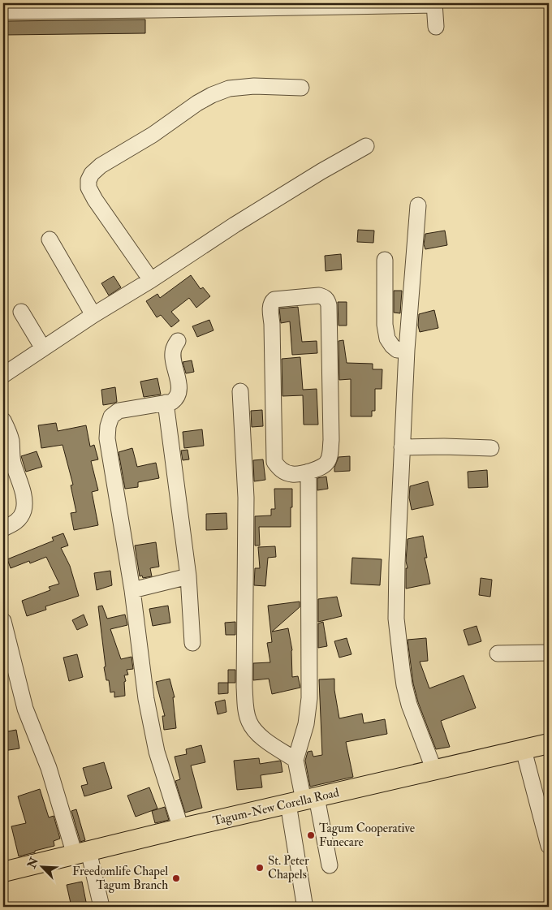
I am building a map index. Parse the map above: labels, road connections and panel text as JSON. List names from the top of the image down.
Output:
{
  "streets": {
    "main road": ["Tagum-New Corella Road"]
  },
  "places": ["Tagum Cooperative Funecare", "St. Peter Chapels", "Freedomlife Chapel Tagum Branch"],
  "north": "top left"
}
